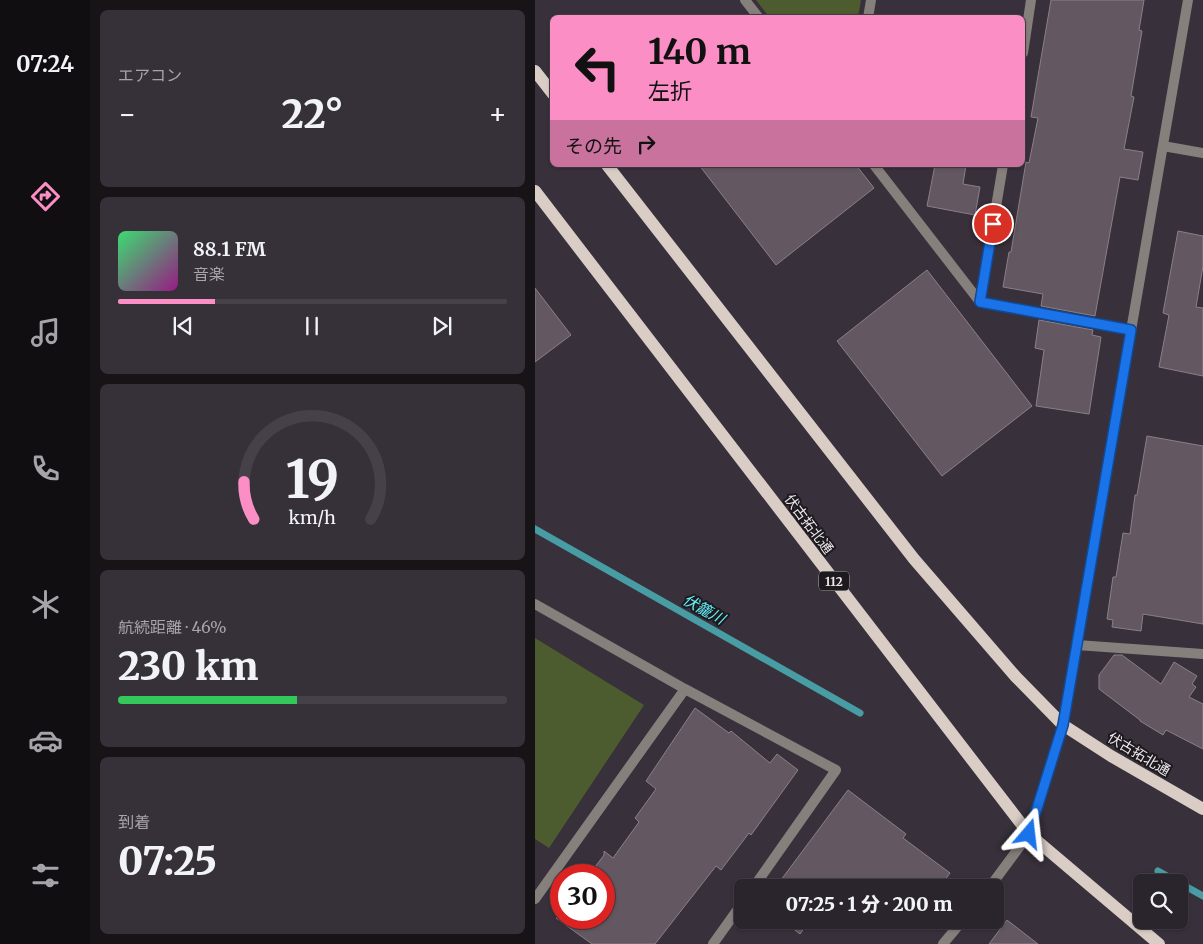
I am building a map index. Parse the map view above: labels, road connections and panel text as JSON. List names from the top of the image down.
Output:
{
  "streets": {
    "main road": ["伏古拓北通", "112"]
  },
  "water": ["伏籠川"],
  "page": {
    "tabs": "07:24",
    "tile": [
      "エアコン",
      ["航続距離 · 46%", "230 km"],
      ["到着", "07:25"]
    ],
    "turn": ["140 m", "左折"],
    "heat": ["−", "22°", "+"],
    "then": "その先",
    "song": ["88.1 FM", "音楽"],
    "limit": "30",
    "trip": "07:25 · 1 分 · 200 m",
    "gauge": ["19", "km/h"]
  }
}
